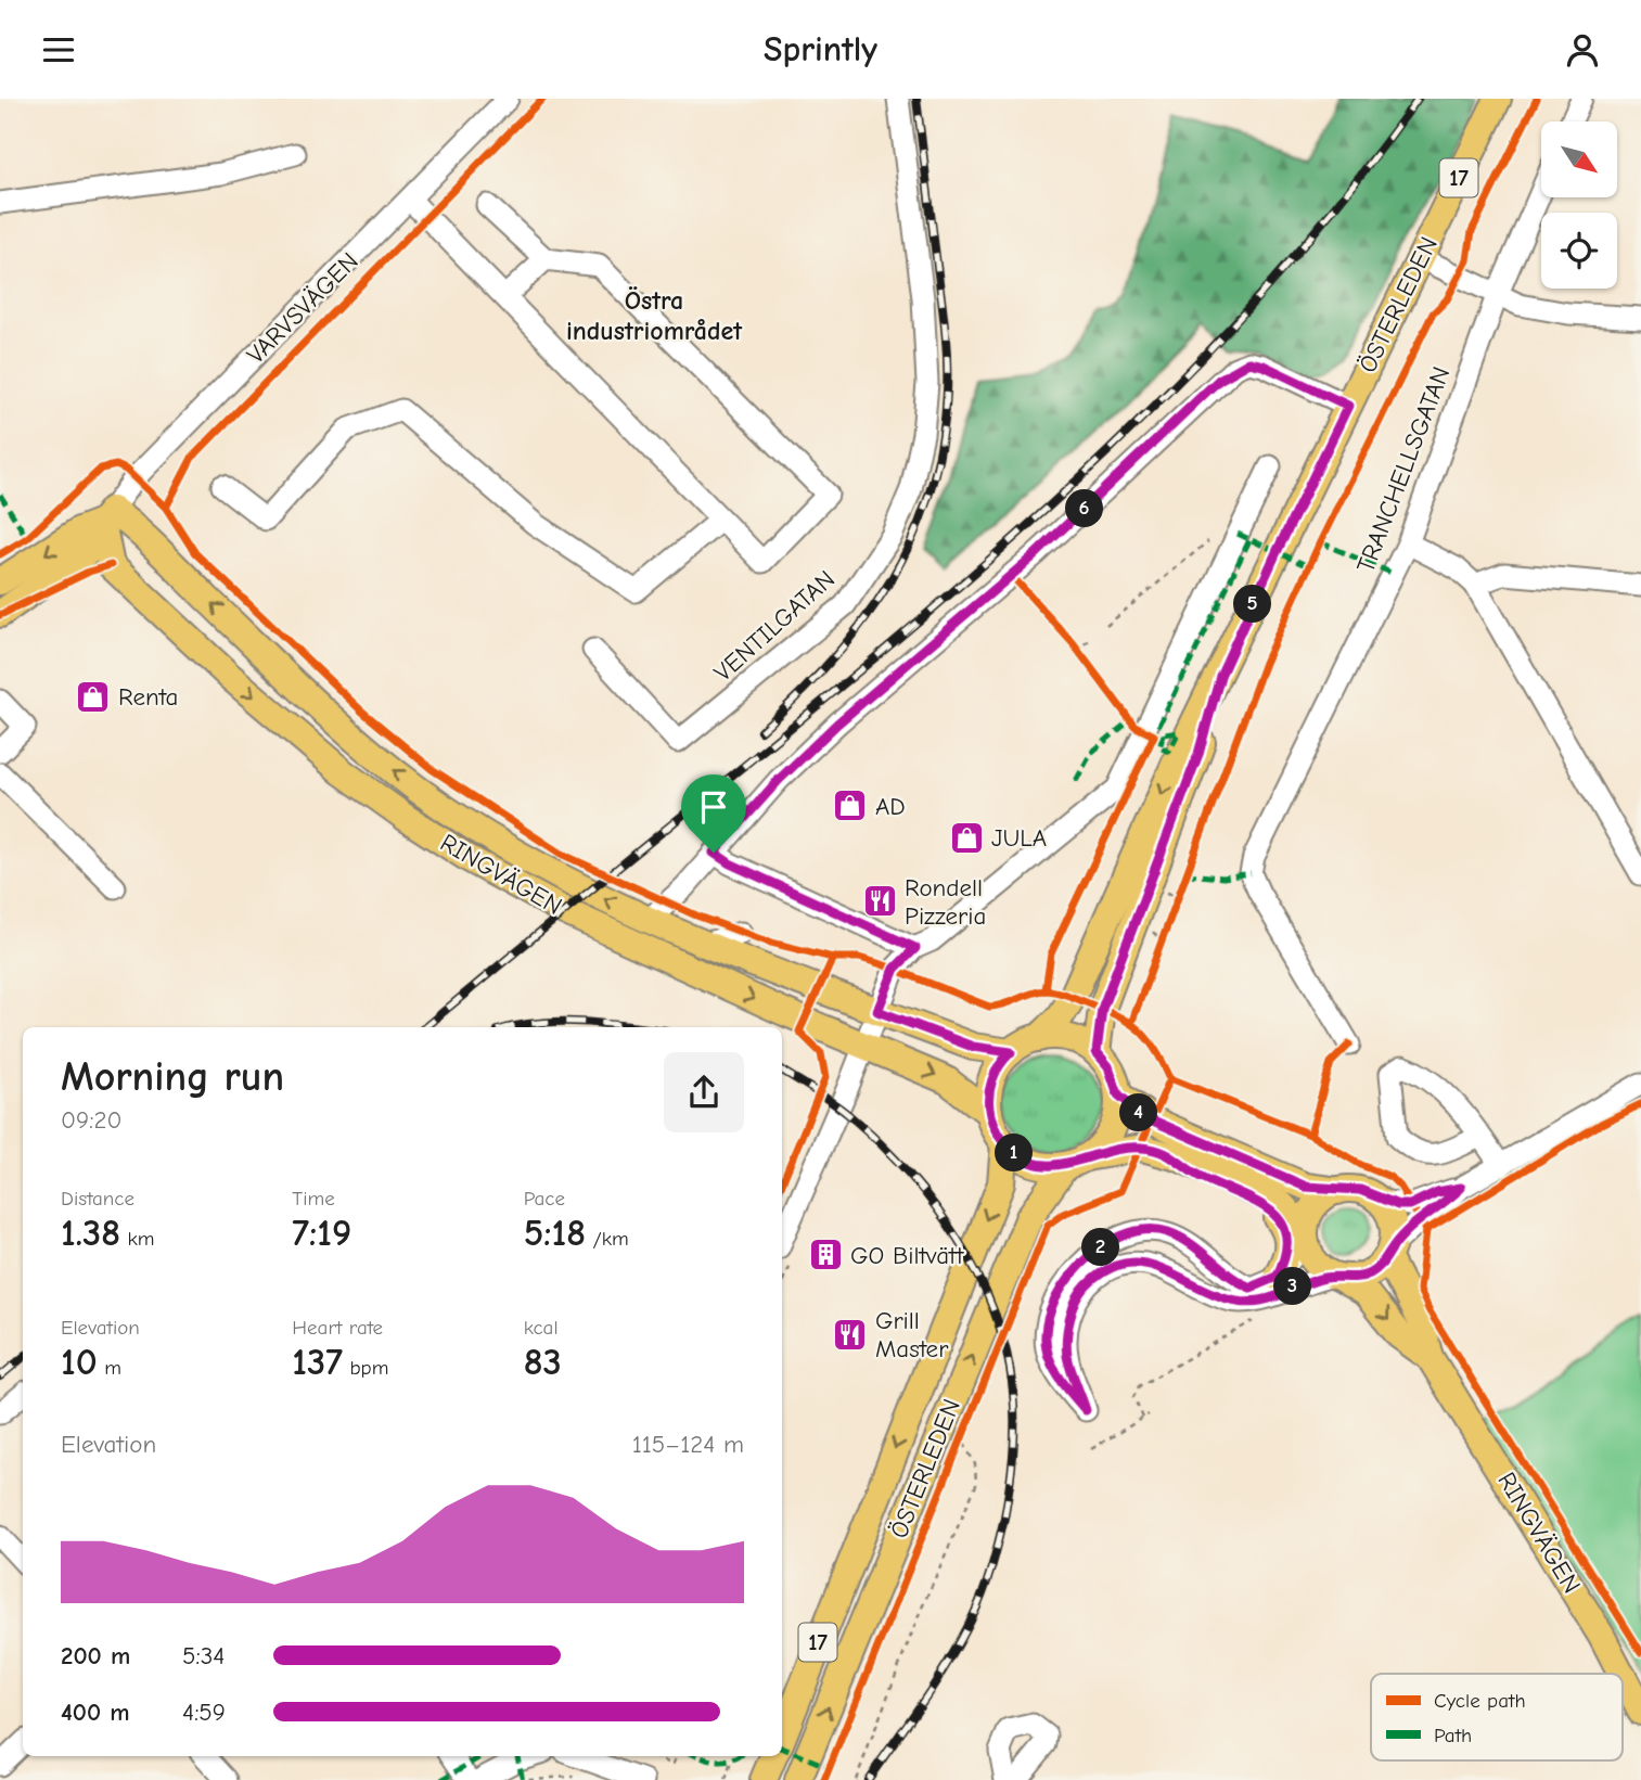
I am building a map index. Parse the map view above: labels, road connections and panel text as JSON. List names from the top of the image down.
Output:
{
  "streets": {
    "main road": [
      "17",
      "ÖSTERLEDEN",
      "VARVSVÄGEN",
      "RINGVÄGEN"
    ],
    "street": ["TRANCHELLSGATAN", "VENTILGATAN"]
  },
  "crossings": [
    ["17", "ÖSTERLEDEN"],
    ["17", "RINGVÄGEN"],
    ["ÖSTERLEDEN", "RINGVÄGEN"],
    ["VARVSVÄGEN", "RINGVÄGEN"]
  ],
  "districts": ["Östra industriområdet"],
  "places": {
    "shop": ["Renta", "AD", "JULA"],
    "restaurant": ["Rondell Pizzeria", "Grill Master"],
    "building": ["GO Biltvätt"]
  },
  "legend": ["Cycle path", "Path"],
  "north": "bottom right",
  "page": {
    "header": "Sprintly",
    "pins": [
      "6",
      "5",
      "4",
      "1",
      "2",
      "3"
    ],
    "heading": ["Morning run", "09:20"],
    "stats": [
      ["Distance", "1.38 km"],
      ["Time", "7:19"],
      ["Pace", "5:18 /km"],
      ["Elevation", "10 m"],
      ["Heart rate", "137 bpm"],
      ["kcal", "83"]
    ],
    "chart": ["Elevation", "115–124 m"],
    "list": [
      {
        "name": "200 m",
        "note": "5:34"
      },
      {
        "name": "400 m",
        "note": "4:59"
      }
    ]
  }
}
